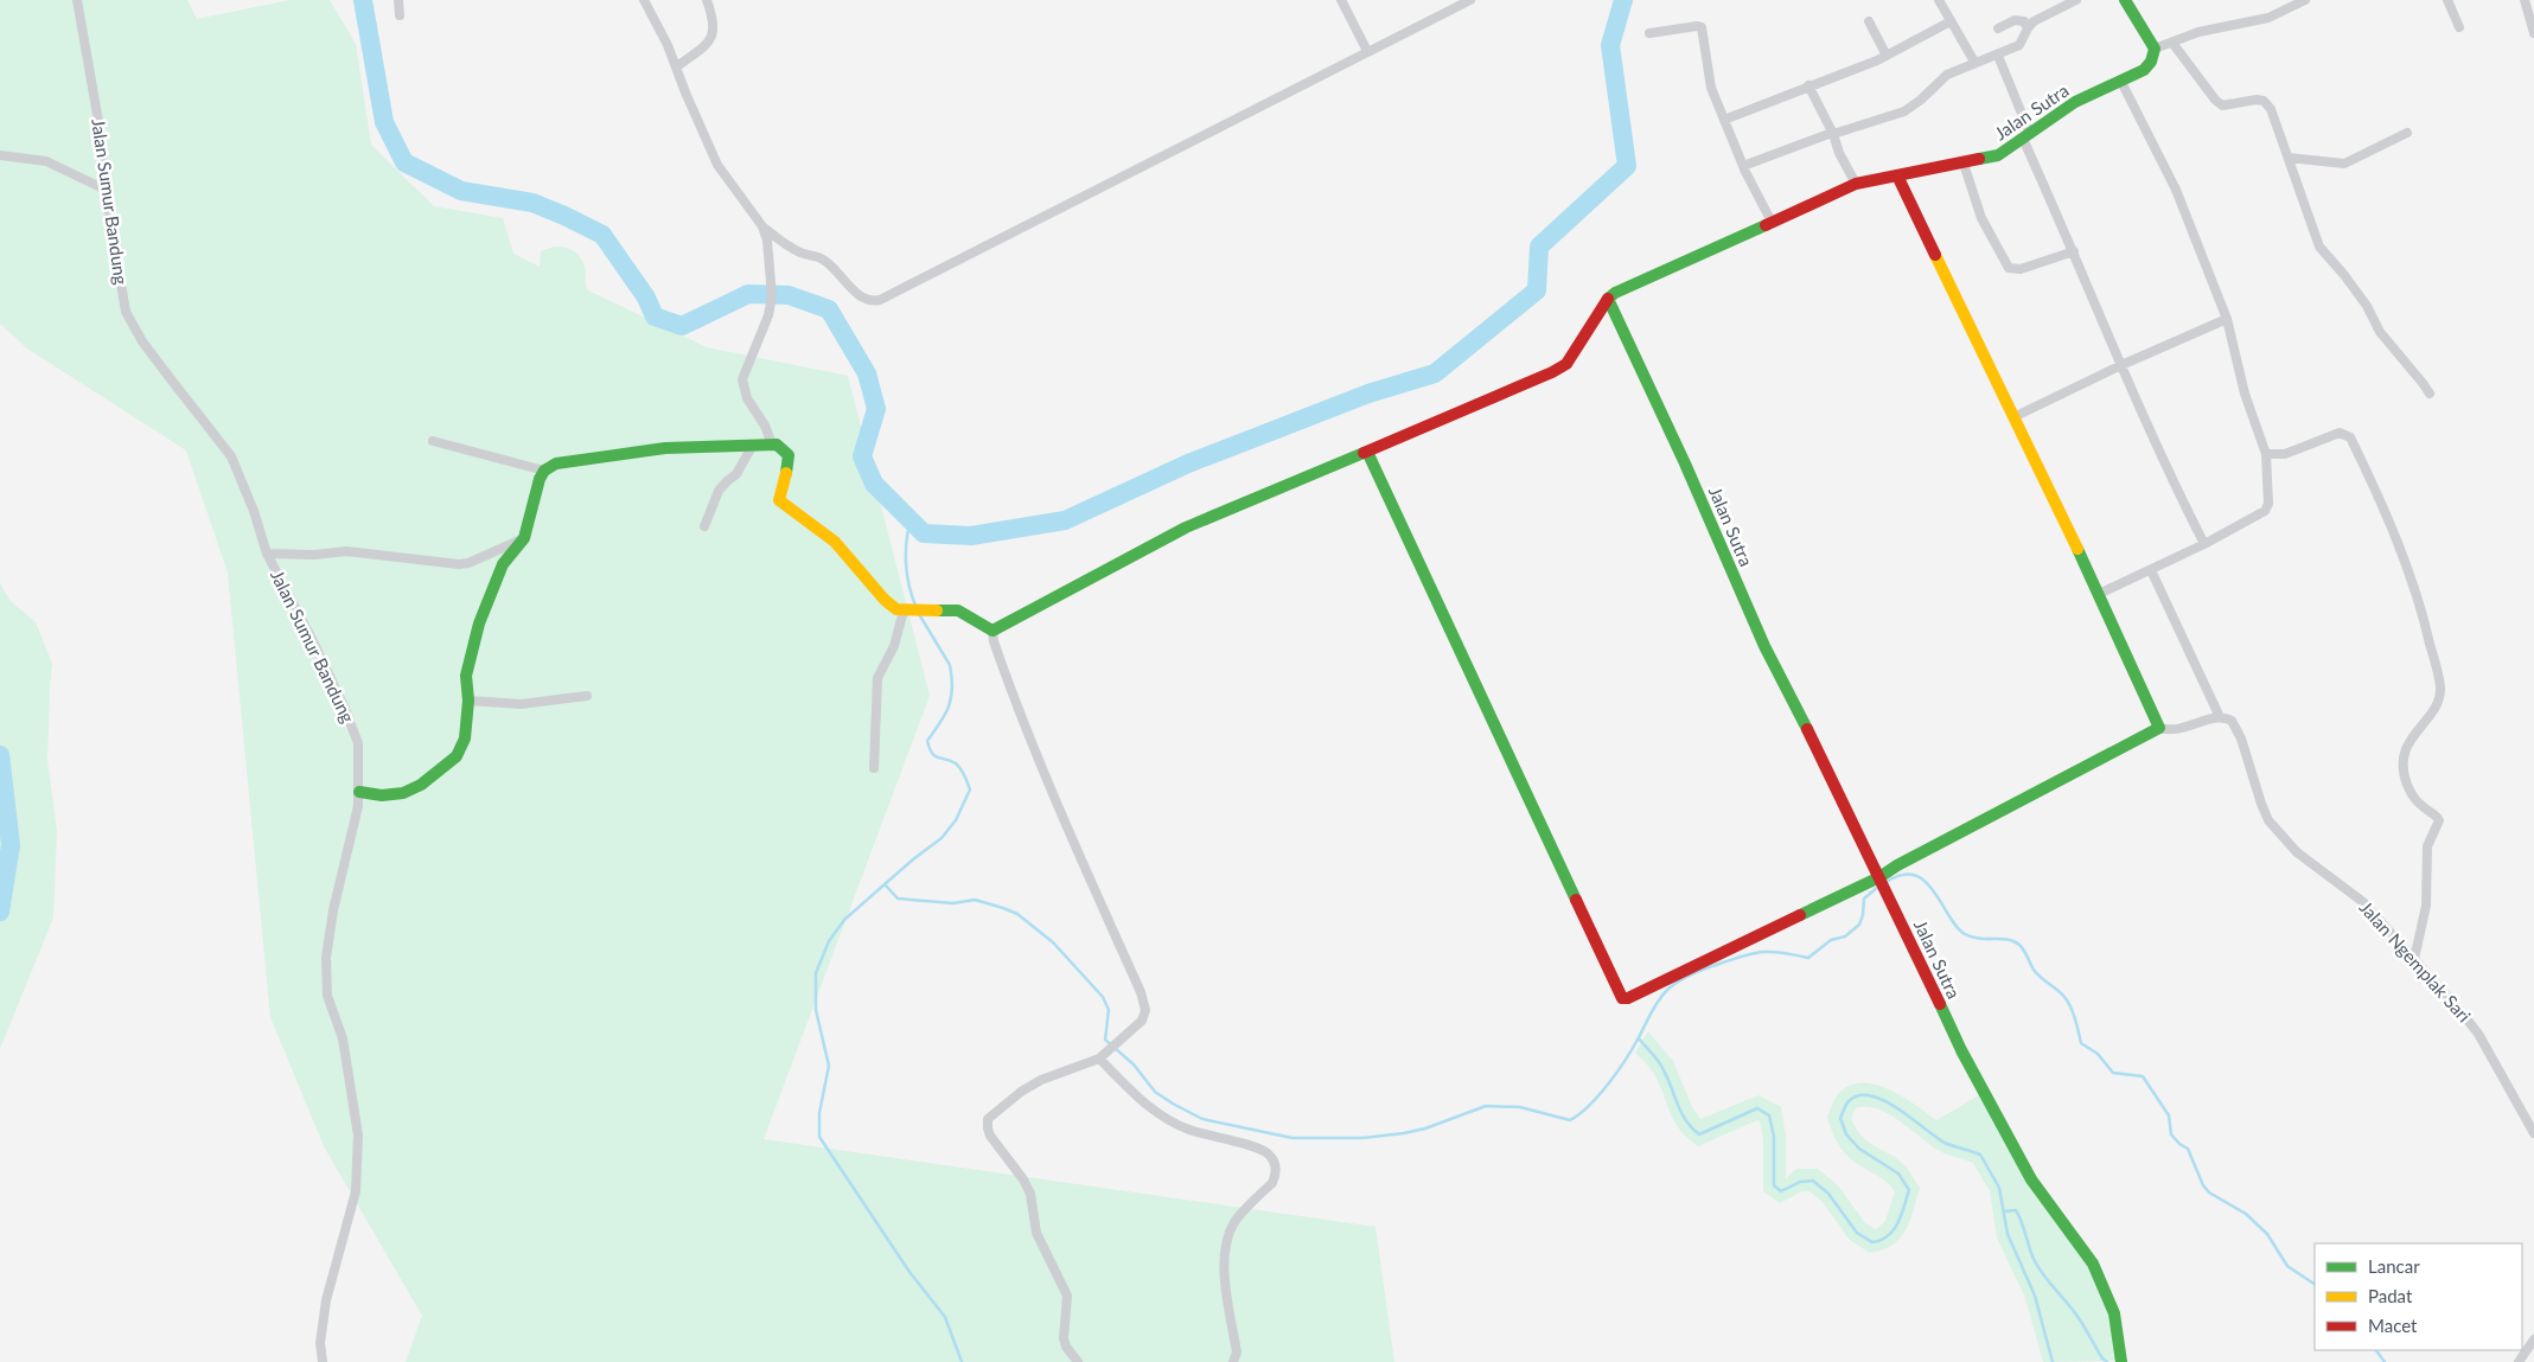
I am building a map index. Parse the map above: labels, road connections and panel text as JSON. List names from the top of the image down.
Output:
{
  "streets": {
    "street": ["Jalan Sutra", "Jalan Sumur Bandung", "Jalan Ngemplak Sari"]
  },
  "legend": ["Lancar", "Padat", "Macet"]
}
